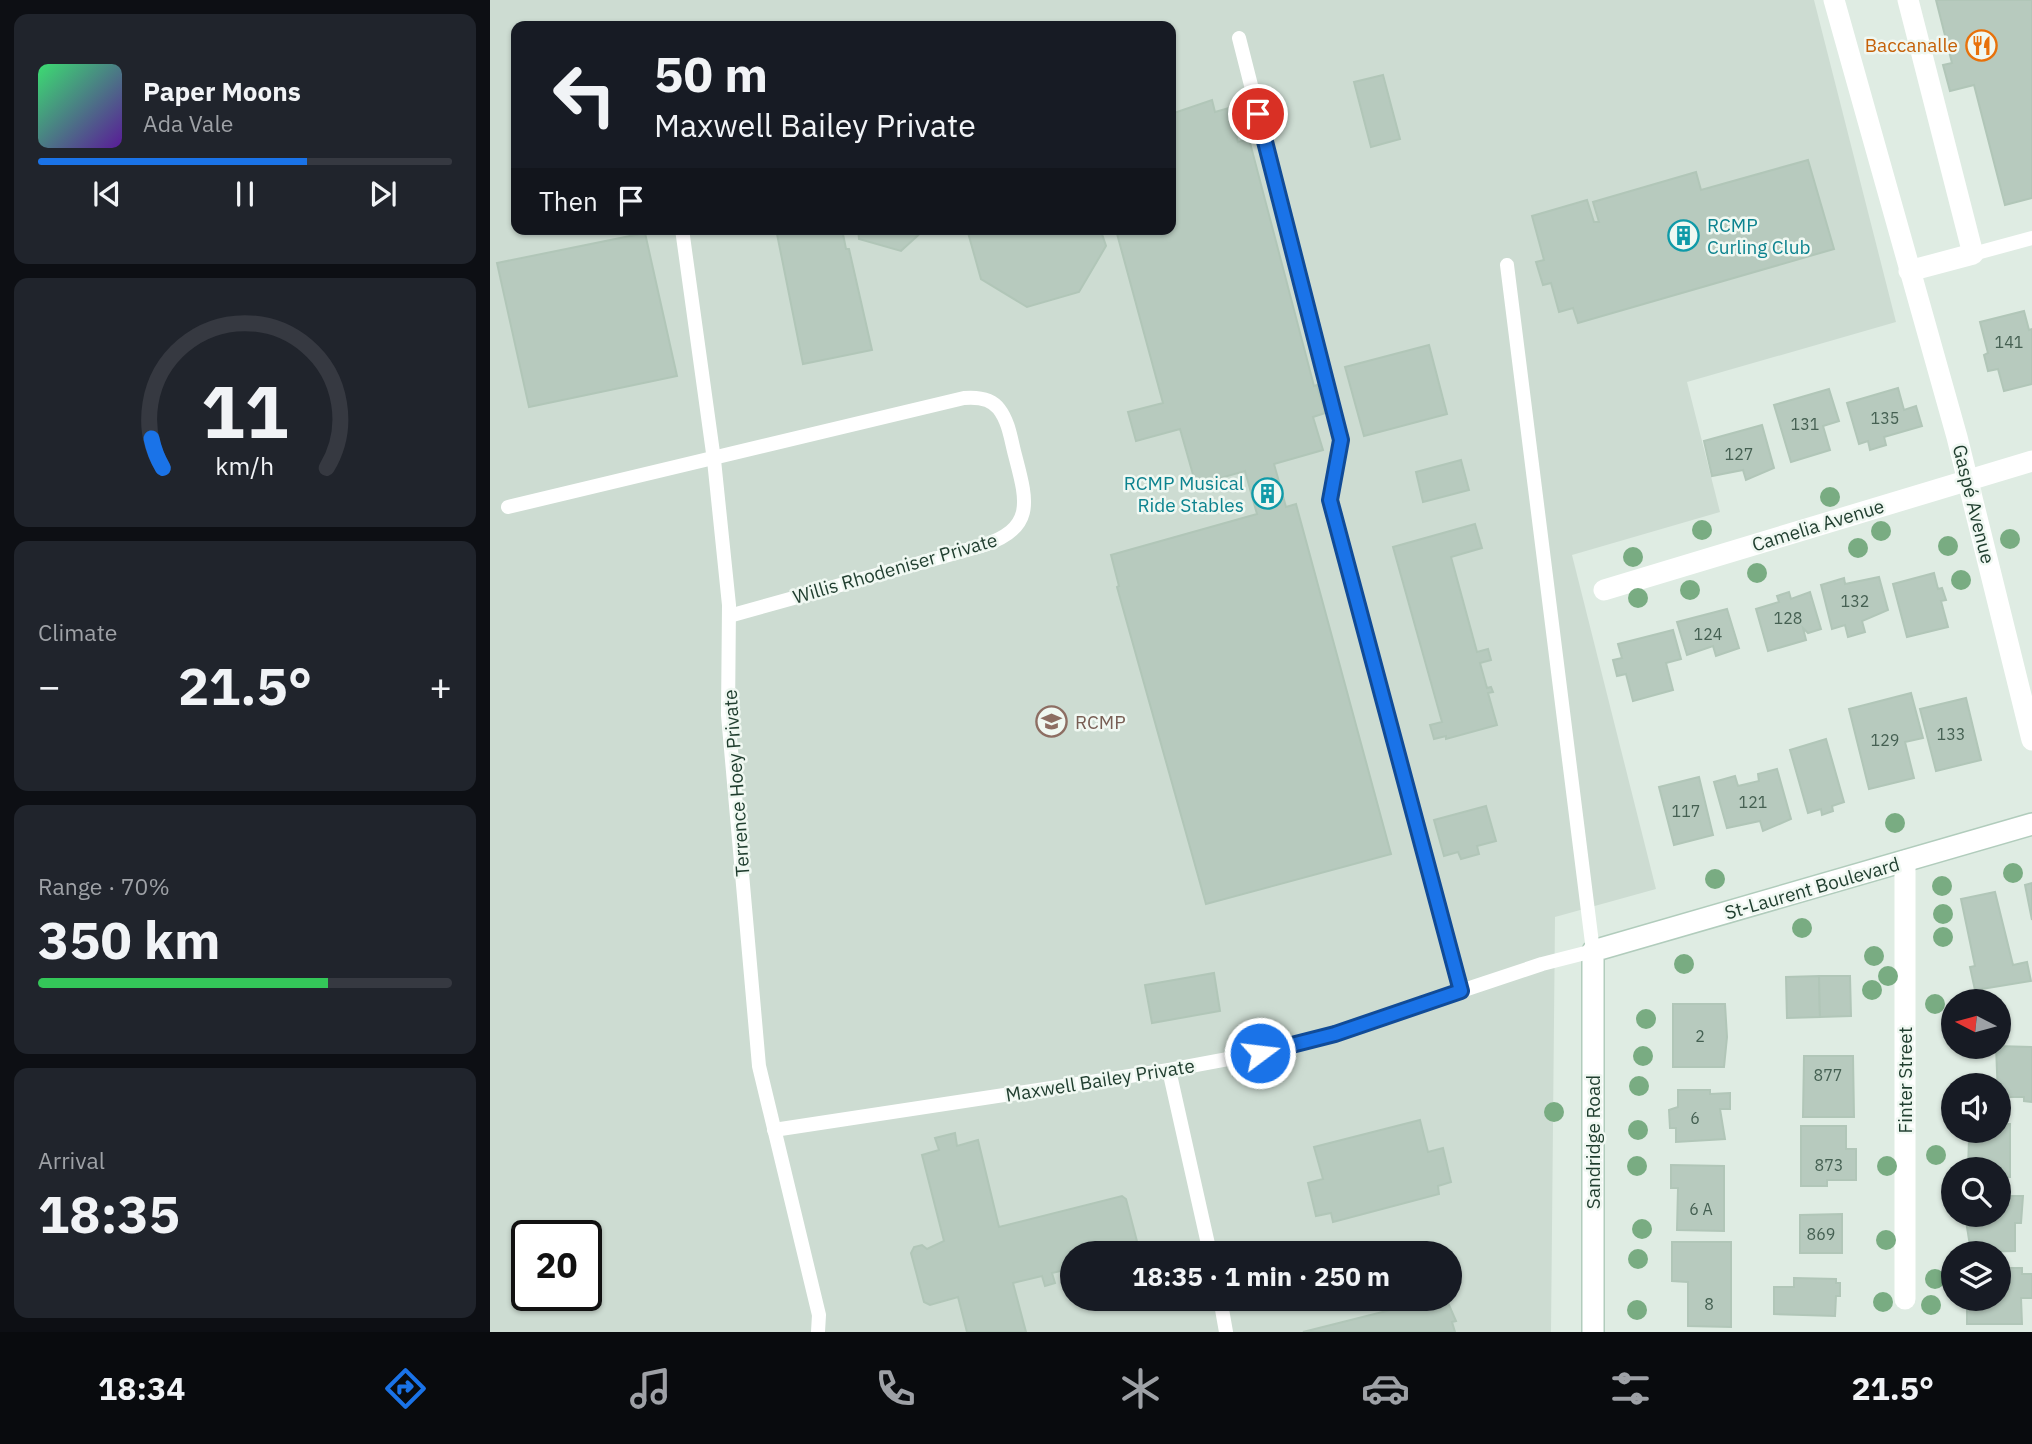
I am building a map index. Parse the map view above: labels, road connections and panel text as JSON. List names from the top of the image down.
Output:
{
  "streets": {
    "street": [
      "Gaspé Avenue",
      "Camelia Avenue",
      "St-Laurent Boulevard",
      "Finter Street",
      "Sandridge Road"
    ],
    "lane": ["Willis Rhodeniser Private", "Terrence Hoey Private", "Maxwell Bailey Private"]
  },
  "crossings": [
    ["Gaspé Avenue", "Camelia Avenue"],
    ["Willis Rhodeniser Private", "Terrence Hoey Private"],
    ["Terrence Hoey Private", "Maxwell Bailey Private"],
    ["St-Laurent Boulevard", "Maxwell Bailey Private"],
    ["St-Laurent Boulevard", "Finter Street"],
    ["St-Laurent Boulevard", "Sandridge Road"],
    ["Maxwell Bailey Private", "Sandridge Road"]
  ],
  "places": {
    "restaurant": ["Baccanalle"],
    "building": ["RCMP Curling Club", "RCMP Musical Ride Stables"],
    "school or university": ["RCMP"]
  },
  "house_numbers": [
    "141",
    "135",
    "131",
    "127",
    "132",
    "128",
    "124",
    "133",
    "129",
    "121",
    "117",
    "2",
    "877",
    "6",
    "873",
    "6 A",
    "869",
    "8"
  ],
  "north": "left",
  "page": {
    "turn": ["50 m", "Maxwell Bailey Private"],
    "song": ["Paper Moons", "Ada Vale"],
    "then": "Then",
    "tile": [
      "Climate",
      ["Range · 70%", "350 km"],
      ["Arrival", "18:35"]
    ],
    "heat": ["−", "21.5°", "+"],
    "limit": "20",
    "trip": "18:35 · 1 min · 250 m",
    "tabs": ["18:34", "21.5°"],
    "gauge": ["11", "km/h"]
  }
}
